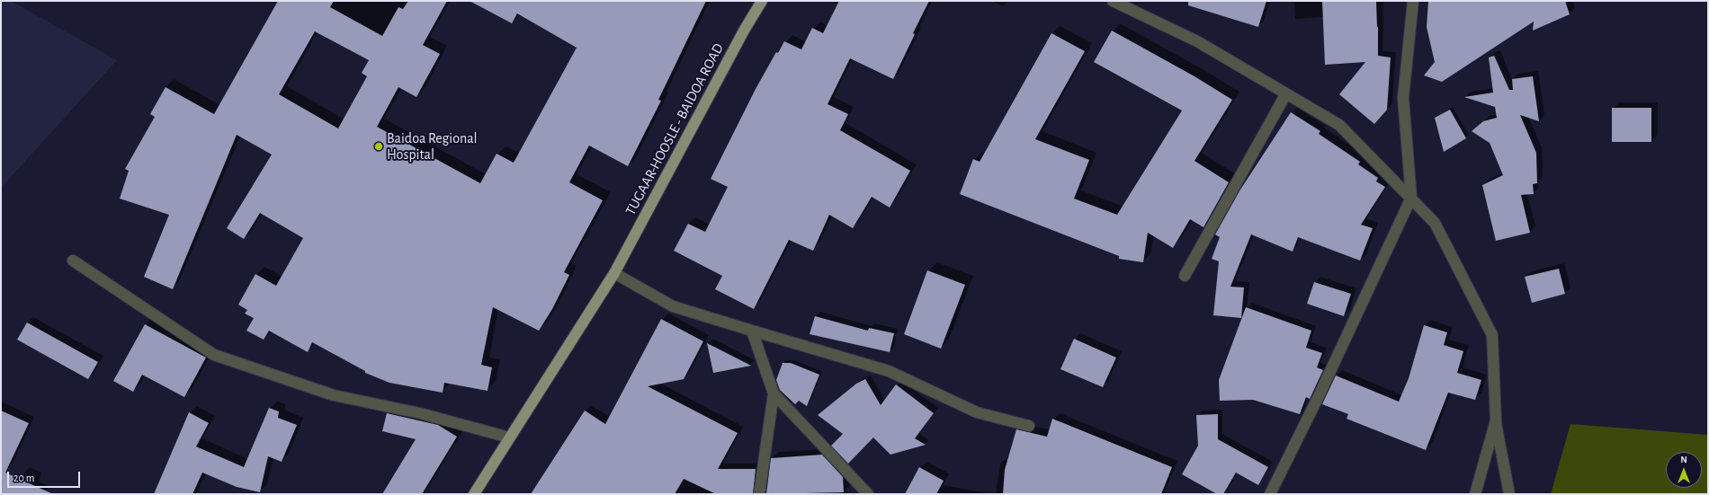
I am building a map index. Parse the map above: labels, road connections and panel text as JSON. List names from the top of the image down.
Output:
{
  "streets": {
    "main road": ["TUGAAR-HOOSLE - BAIDOA ROAD"]
  },
  "places": ["Baidoa Regional Hospital"],
  "scale_bar": "20 m",
  "north": "top"
}
